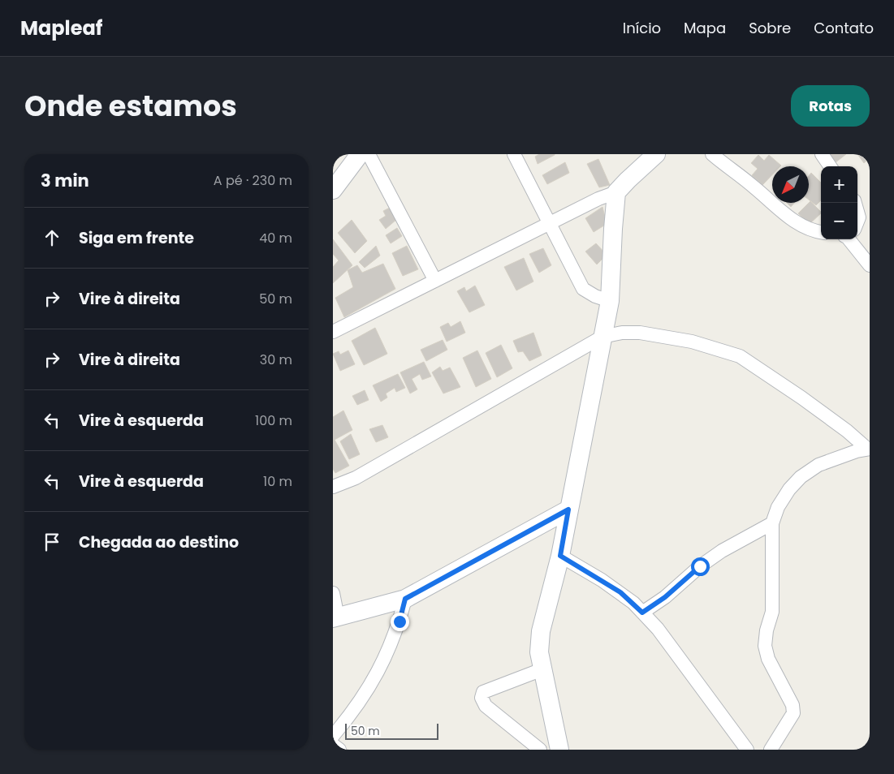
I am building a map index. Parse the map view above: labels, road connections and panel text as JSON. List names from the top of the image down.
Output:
{
  "scale_bar": "50 m",
  "north": "bottom left",
  "page": {
    "header": "Mapleaf",
    "nav": [
      "Início",
      "Mapa",
      "Sobre",
      "Contato"
    ],
    "title": "Onde estamos",
    "buttons": "Rotas",
    "heading": ["3 min", "A pé · 230 m"],
    "map_buttons": ["+", "−"],
    "list": [
      ["Siga em frente", "40 m"],
      ["Vire à direita", "50 m"],
      ["Vire à direita", "30 m"],
      ["Vire à esquerda", "100 m"],
      ["Vire à esquerda", "10 m"],
      "Chegada ao destino"
    ],
    "scale": "50 m"
  }
}
